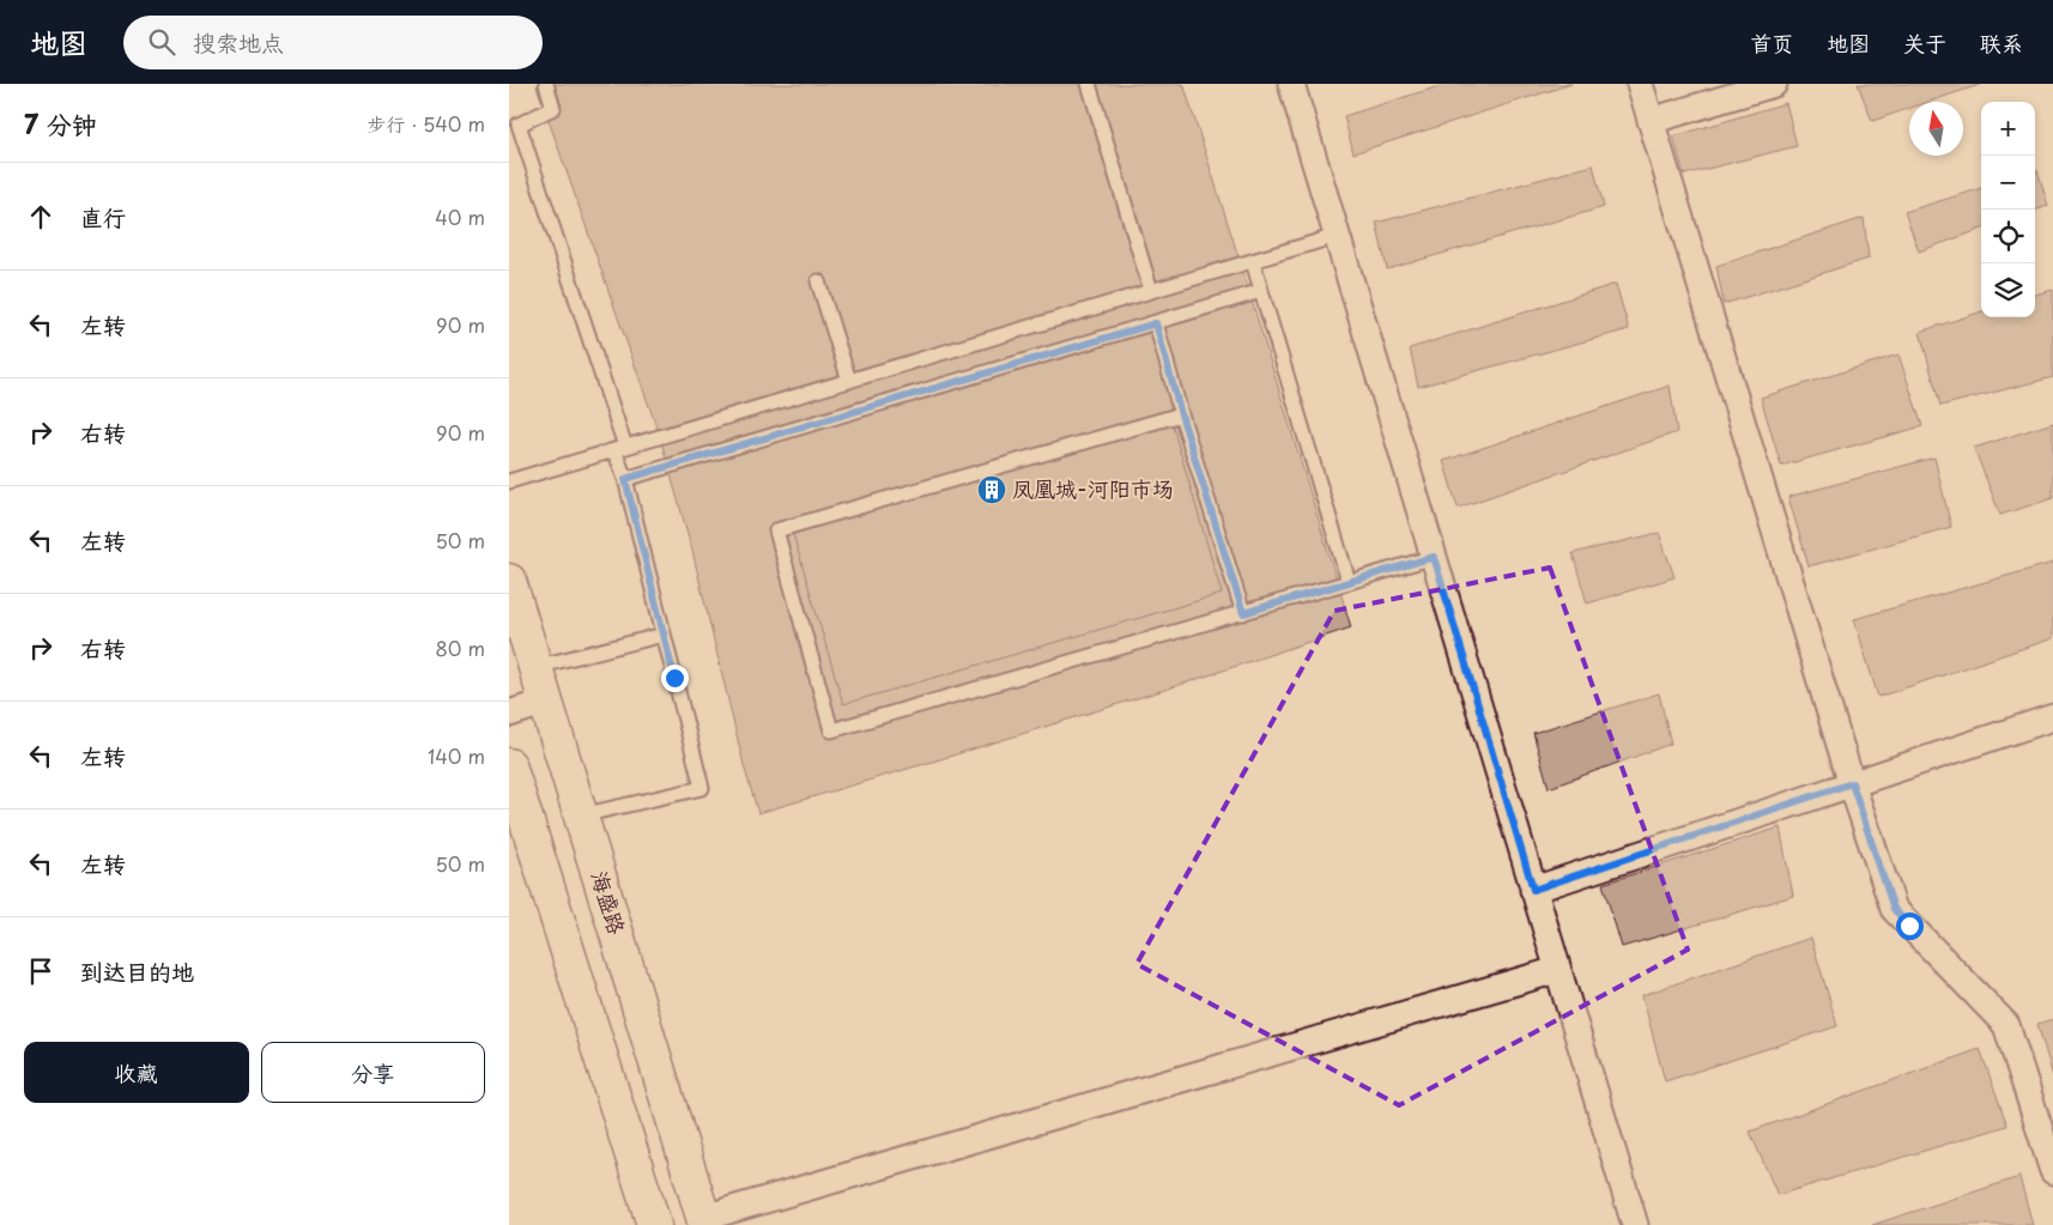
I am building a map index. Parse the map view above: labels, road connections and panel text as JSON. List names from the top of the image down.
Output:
{
  "streets": {
    "main road": ["海盛路"]
  },
  "places": {
    "building": ["凤凰城-河阳市场"]
  },
  "north": "top",
  "page": {
    "header": "地图",
    "search": "搜索地点",
    "nav": [
      "首页",
      "地图",
      "关于",
      "联系"
    ],
    "heading": ["7 分钟", "步行 · 540 m"],
    "map_buttons": ["+", "−"],
    "list": [
      ["直行", "40 m"],
      ["左转", "90 m"],
      ["右转", "90 m"],
      ["左转", "50 m"],
      ["右转", "80 m"],
      ["左转", "140 m"],
      ["左转", "50 m"],
      "到达目的地"
    ],
    "buttons": ["收藏", "分享"]
  }
}
